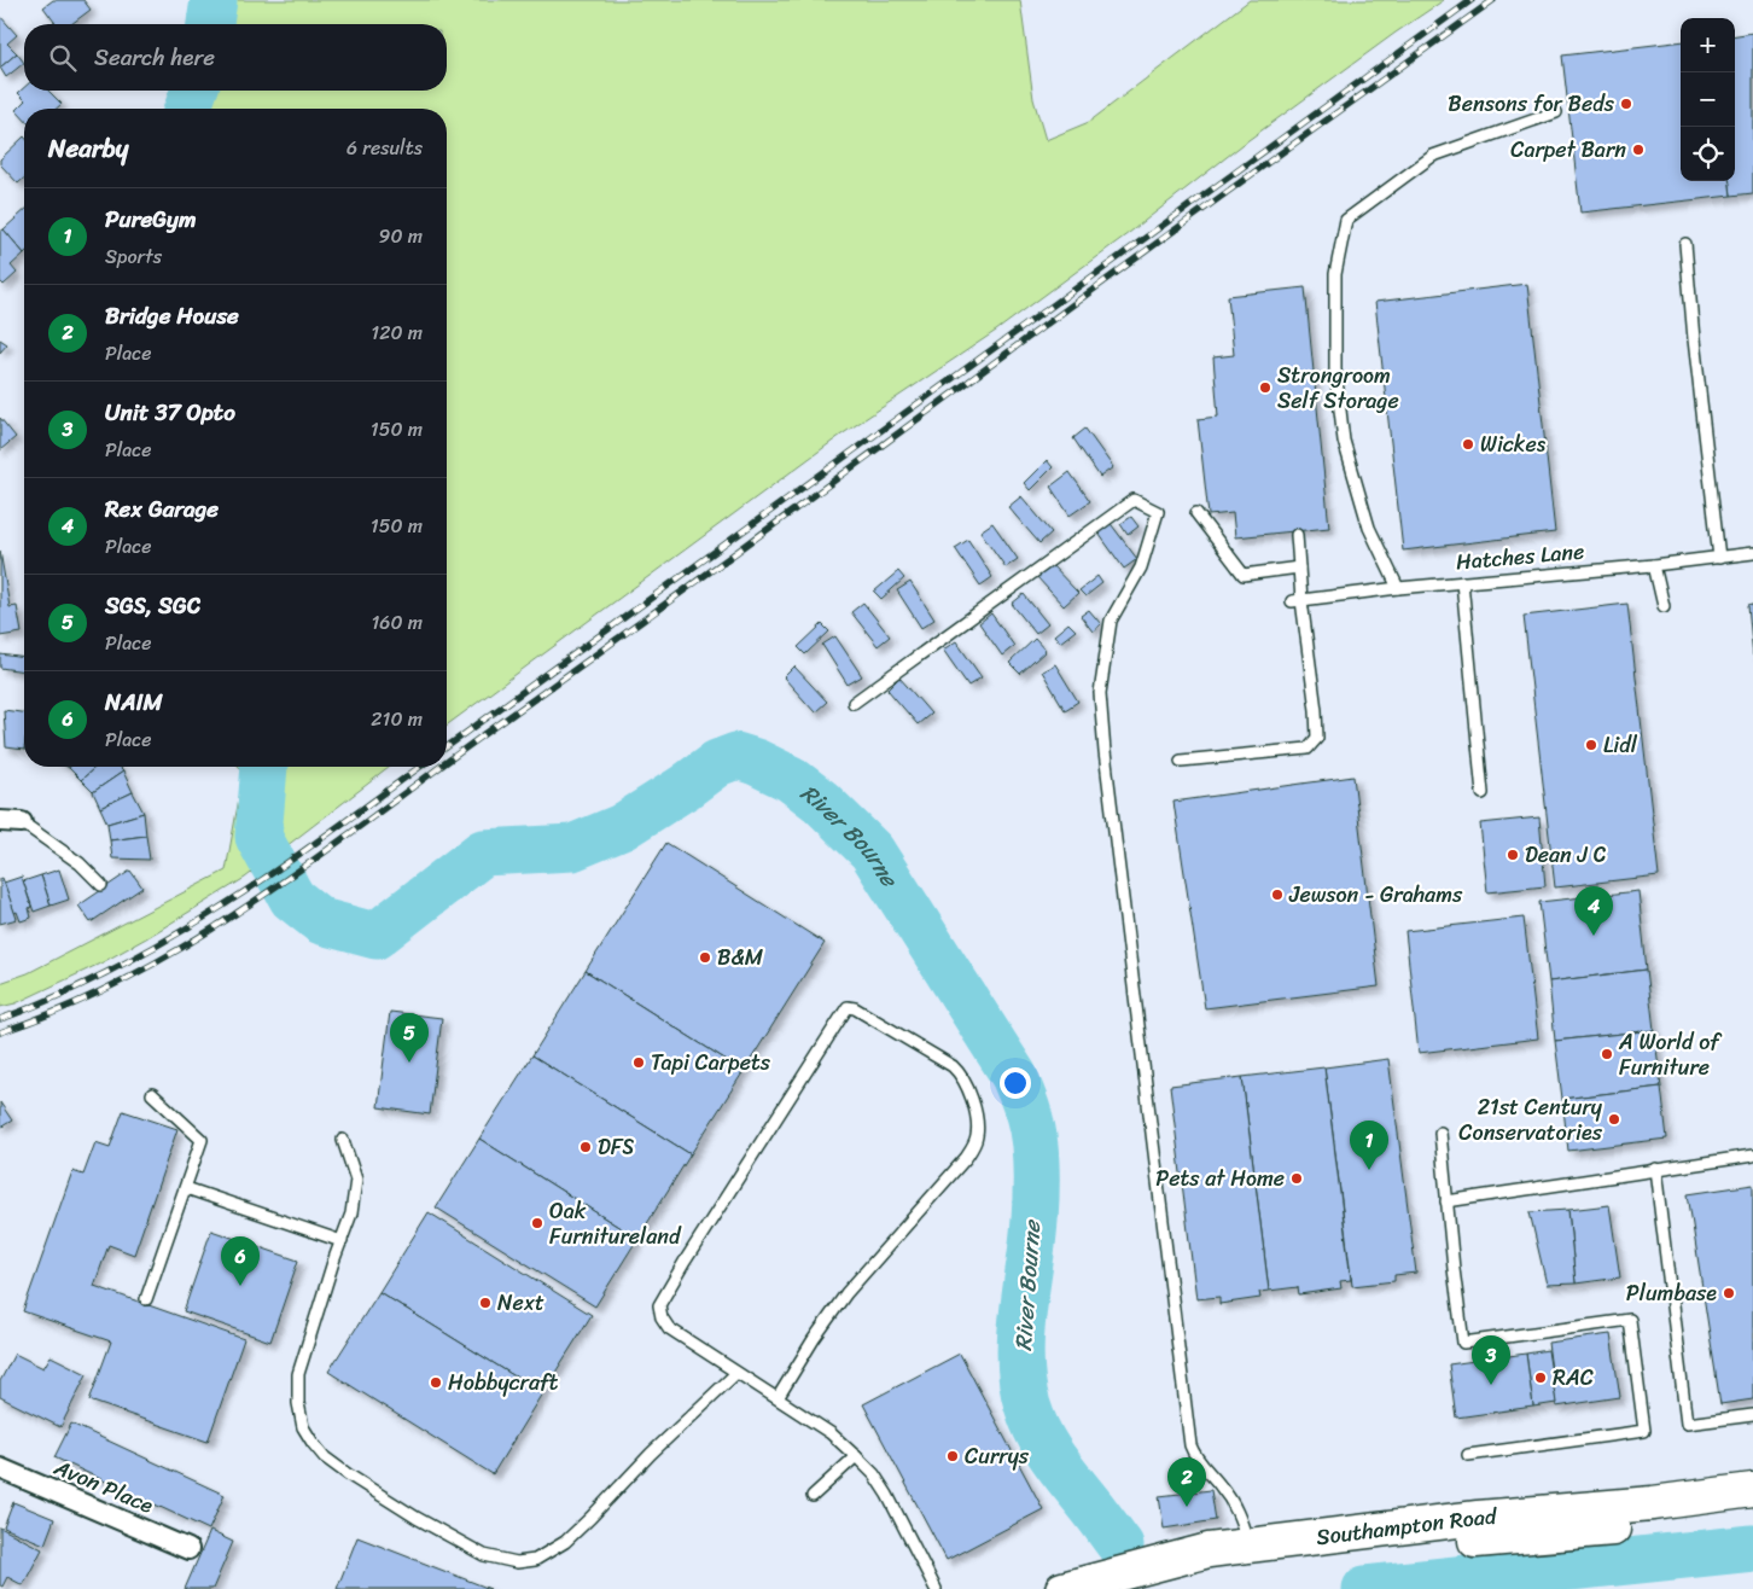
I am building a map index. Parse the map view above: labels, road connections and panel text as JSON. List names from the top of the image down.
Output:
{
  "streets": {
    "highway": ["Southampton Road"],
    "street": ["Avon Place"],
    "lane": ["Hatches Lane"]
  },
  "water": ["River Bourne"],
  "places": [
    "Bensons for Beds",
    "Carpet Barn",
    "Strongroom Self Storage",
    "Wickes",
    "Lidl",
    "Dean J C",
    "Jewson - Grahams",
    "B&M",
    "A World of Furniture",
    "Tapi Carpets",
    "21st Century Conservatories",
    "DFS",
    "Pets at Home",
    "Oak Furnitureland",
    "Plumbase",
    "Next",
    "RAC",
    "Hobbycraft",
    "Currys"
  ],
  "page": {
    "map_buttons": ["+", "−"],
    "search": "Search here",
    "heading": ["Nearby", "6 results"],
    "list": [
      {
        "mark": "1",
        "name": "PureGym",
        "note": "Sports",
        "value": "90 m"
      },
      {
        "mark": "2",
        "name": "Bridge House",
        "note": "Place",
        "value": "120 m"
      },
      {
        "mark": "3",
        "name": "Unit 37 Opto",
        "note": "Place",
        "value": "150 m"
      },
      {
        "mark": "4",
        "name": "Rex Garage",
        "note": "Place",
        "value": "150 m"
      },
      {
        "mark": "5",
        "name": "SGS, SGC",
        "note": "Place",
        "value": "160 m"
      },
      {
        "mark": "6",
        "name": "NAIM",
        "note": "Place",
        "value": "210 m"
      }
    ],
    "pins": [
      "4",
      "5",
      "1",
      "6",
      "3",
      "2"
    ]
  }
}
